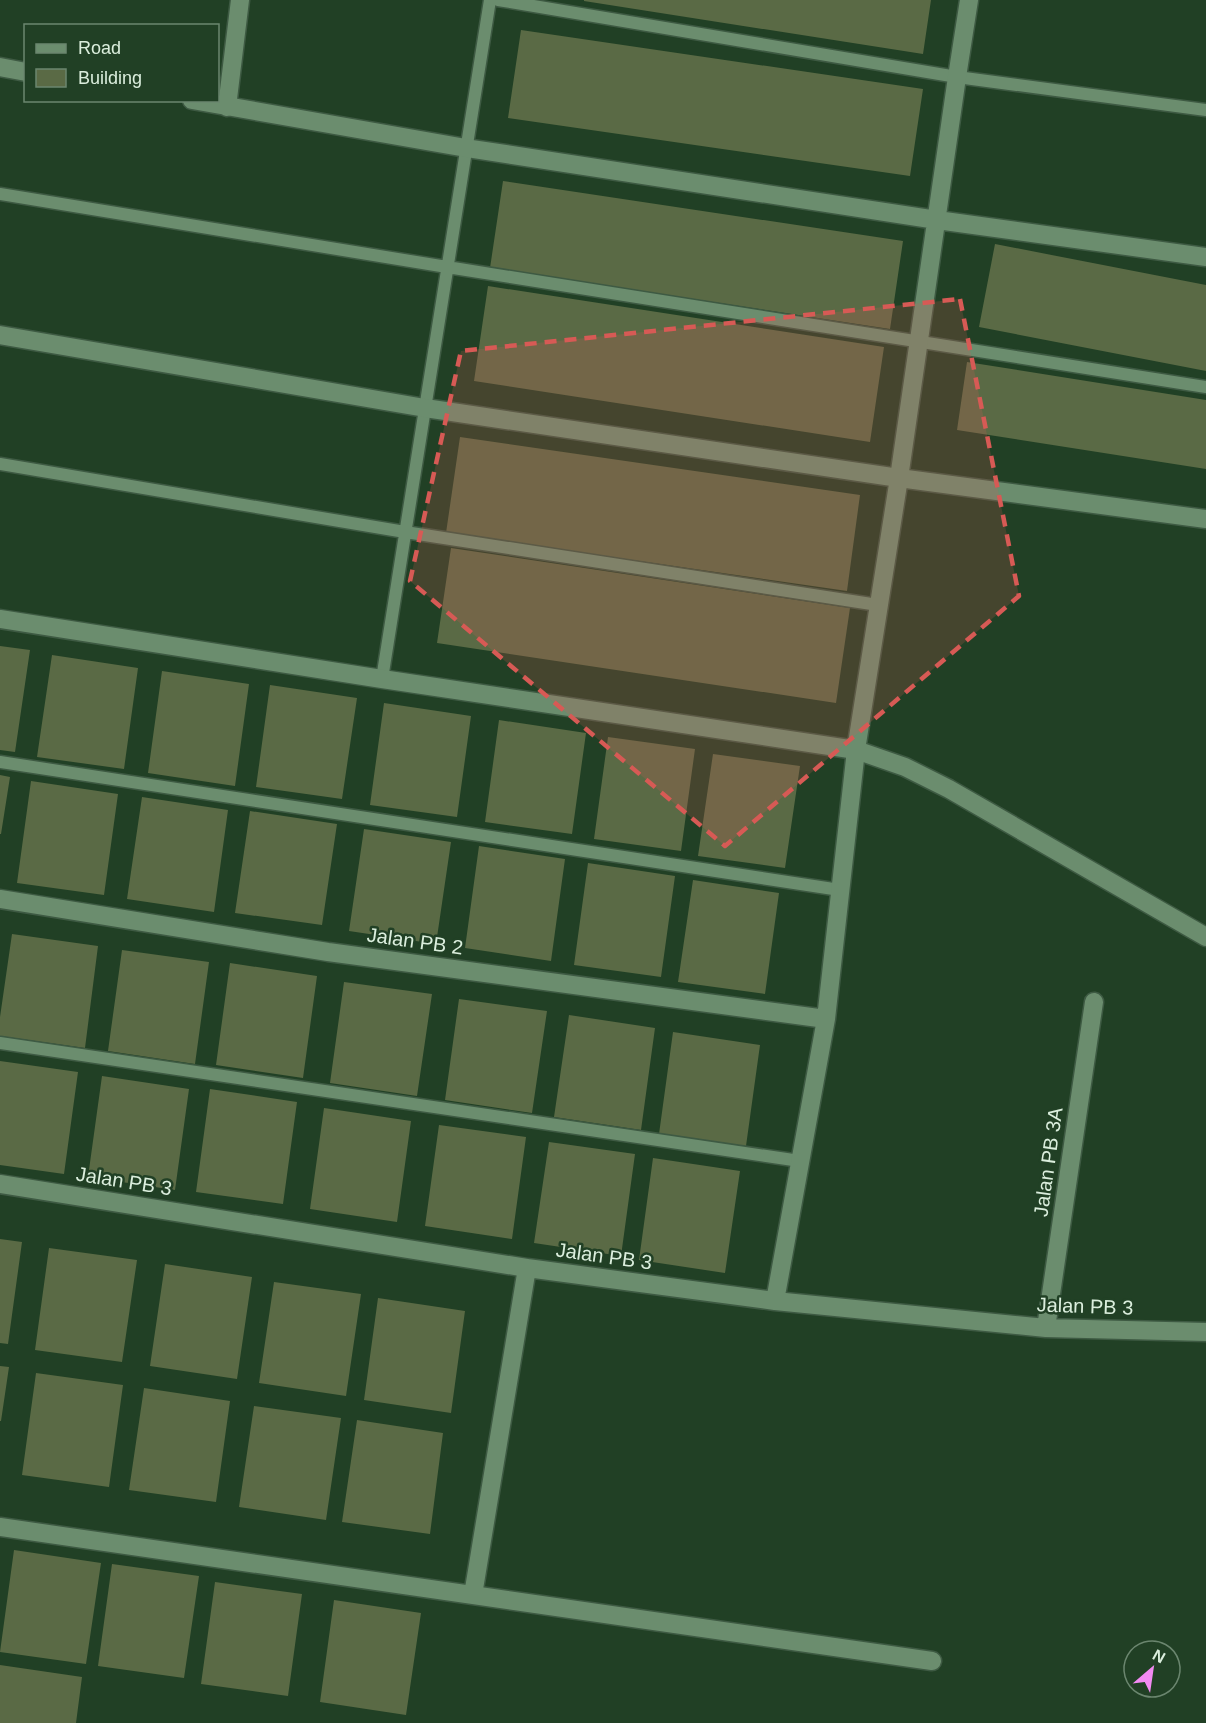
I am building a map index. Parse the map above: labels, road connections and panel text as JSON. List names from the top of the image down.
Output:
{
  "streets": {
    "street": ["Jalan PB 2", "Jalan PB 3A", "Jalan PB 3"]
  },
  "crossings": [
    ["Jalan PB 3A", "Jalan PB 3"]
  ],
  "legend": ["Road", "Building"],
  "north": "top right"
}
